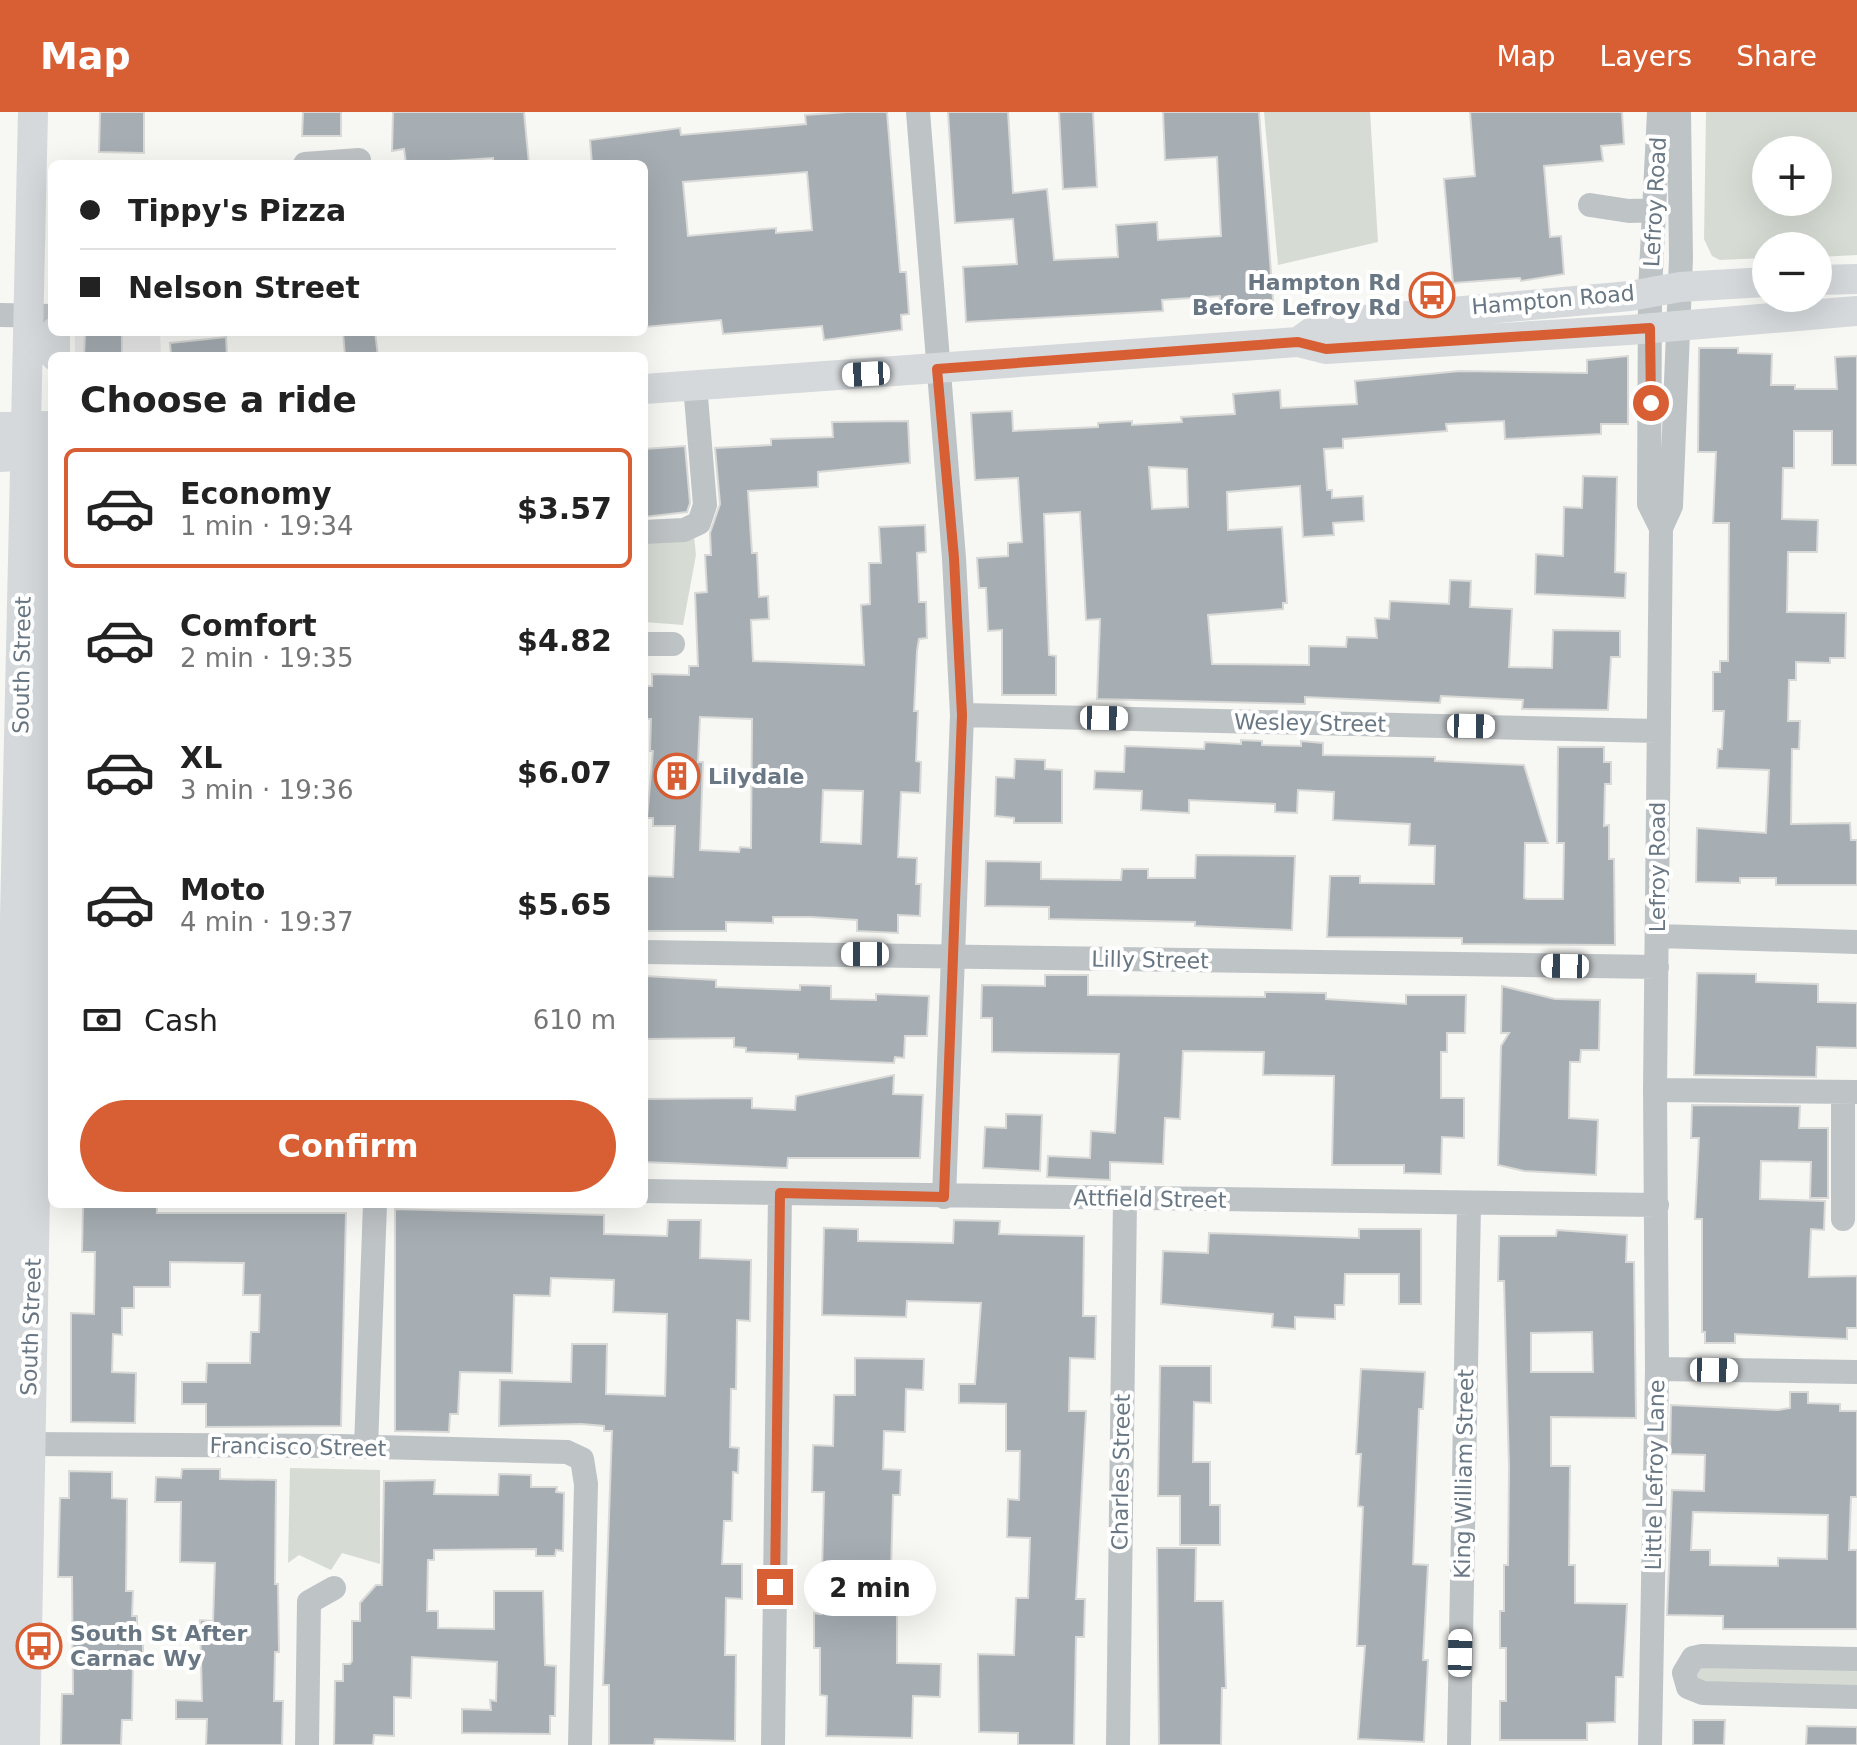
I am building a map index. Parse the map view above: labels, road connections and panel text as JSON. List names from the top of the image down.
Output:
{
  "streets": {
    "main road": ["Hampton Road", "South Street"],
    "street": [
      "Lefroy Road",
      "Wesley Street",
      "Lilly Street",
      "Attfield Street",
      "Francisco Street",
      "Charles Street",
      "King William Street",
      "Little Lefroy Lane"
    ]
  },
  "crossings": [
    ["Lefroy Road", "Hampton Road"],
    ["Lefroy Road", "Wesley Street"],
    ["Lefroy Road", "Lilly Street"],
    ["Lefroy Road", "Attfield Street"],
    ["Lefroy Road", "Little Lefroy Lane"],
    ["South Street", "Francisco Street"],
    ["Attfield Street", "Charles Street"],
    ["Attfield Street", "King William Street"],
    ["Attfield Street", "Little Lefroy Lane"]
  ],
  "places": {
    "bus stop": ["Hampton Rd Before Lefroy Rd", "South St After Carnac Wy"],
    "building": ["Lilydale"]
  },
  "page": {
    "header": "Map",
    "nav": ["Map", "Layers", "Share"],
    "map_buttons": ["+", "−"],
    "banner": ["Tippy's Pizza", "Nelson Street"],
    "heading": "Choose a ride",
    "list": [
      {
        "name": "Economy",
        "note": "1 min · 19:34",
        "value": "$3.57"
      },
      {
        "name": "Comfort",
        "note": "2 min · 19:35",
        "value": "$4.82"
      },
      {
        "name": "XL",
        "note": "3 min · 19:36",
        "value": "$6.07"
      },
      {
        "name": "Moto",
        "note": "4 min · 19:37",
        "value": "$5.65"
      }
    ],
    "pay": ["Cash", "610 m"],
    "buttons": "Confirm",
    "bubble": "2 min"
  }
}
